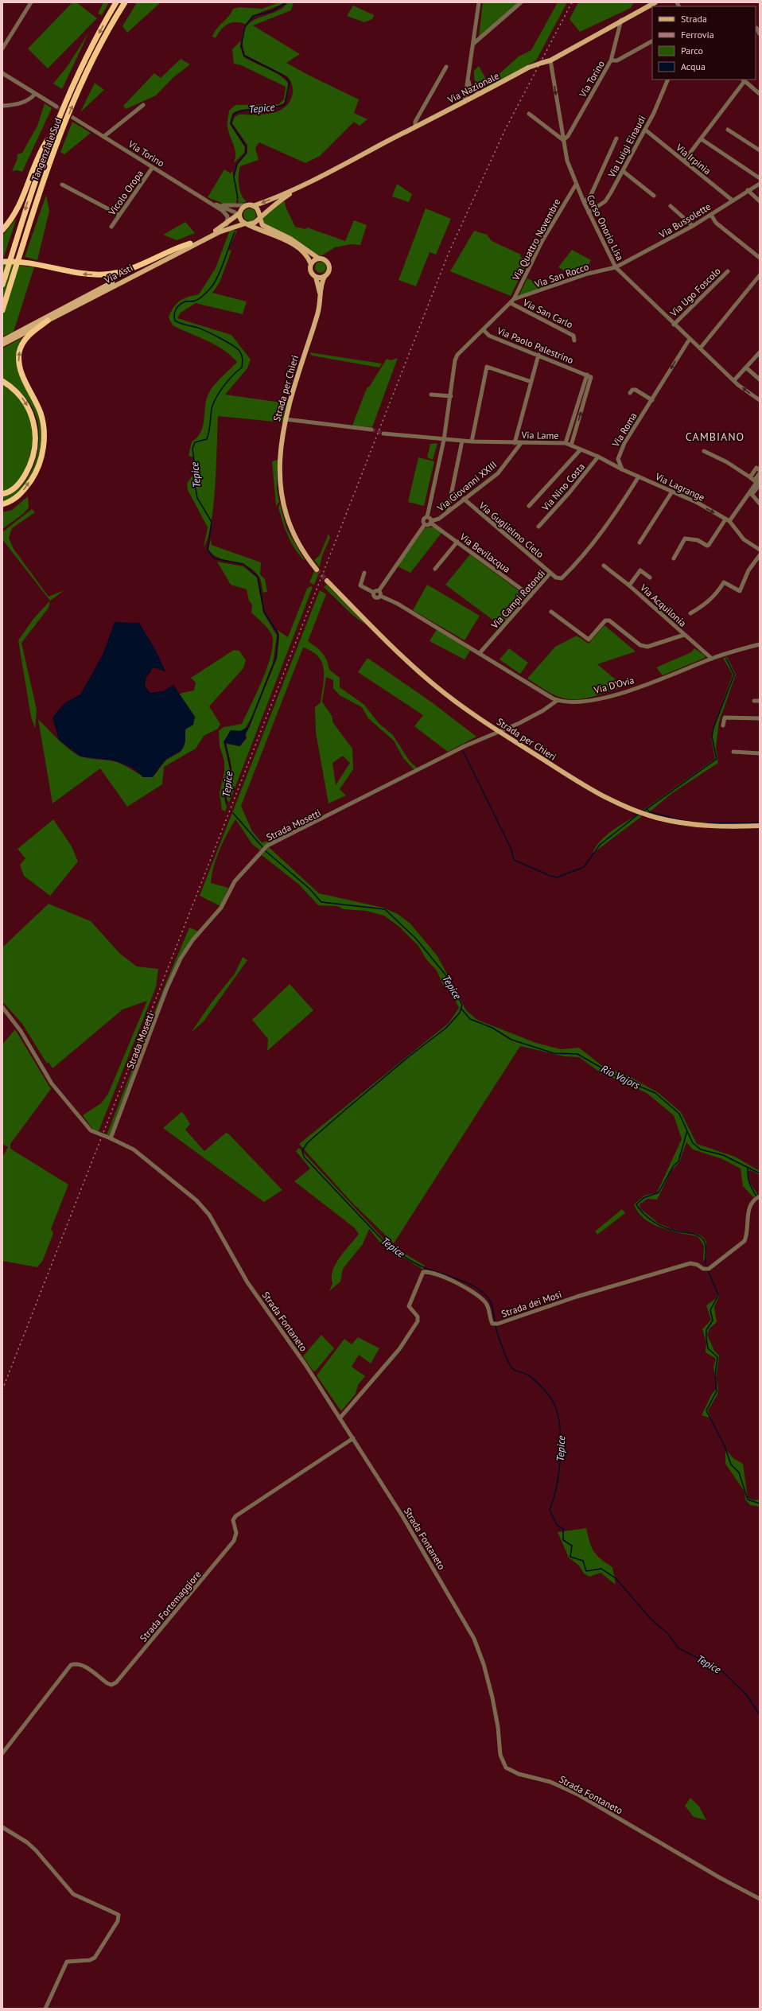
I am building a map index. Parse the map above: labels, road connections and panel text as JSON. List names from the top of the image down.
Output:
{
  "streets": {
    "highway": ["Tangenziale Sud"],
    "main road": ["Via Nazionale", "Via Asti", "Strada per Chieri"],
    "street": [
      "Via Torino",
      "Via Luigi Einaudi",
      "Via Irpinia",
      "Vicolo Oropa",
      "Via Bussolette",
      "Corso Onorio Lisa",
      "Via Quattro Novembre",
      "Via San Rocco",
      "Via Ugo Foscolo",
      "Via San Carlo",
      "Via Paolo Palestrino",
      "Via Roma",
      "Via Lame",
      "Via Giovanni XXIII",
      "Via Nino Costa",
      "Via Lagrange",
      "Via Guglielmo Cielo",
      "Via Bevilacqua",
      "Via Campi Rotondi",
      "Via Acquilonia",
      "Via D'Ovia",
      "Strada Mosetti",
      "Strada dei Mosi",
      "Strada Fontaneto",
      "Strada Fortemaggiore"
    ]
  },
  "crossings": [
    ["Via Torino", "Via Nazionale"],
    ["Via Torino", "Vicolo Oropa"],
    ["Via Torino", "Corso Onorio Lisa"],
    ["Via Torino", "Via Asti"],
    ["Via Nazionale", "Corso Onorio Lisa"],
    ["Via Nazionale", "Via Asti"],
    ["Via Luigi Einaudi", "Via Irpinia"],
    ["Via Luigi Einaudi", "Corso Onorio Lisa"],
    ["Via Irpinia", "Via Bussolette"],
    ["Via Bussolette", "Corso Onorio Lisa"],
    ["Via Bussolette", "Via San Rocco"],
    ["Corso Onorio Lisa", "Via Quattro Novembre"],
    ["Corso Onorio Lisa", "Via San Rocco"],
    ["Corso Onorio Lisa", "Via Ugo Foscolo"],
    ["Corso Onorio Lisa", "Via Roma"],
    ["Via Quattro Novembre", "Via San Rocco"],
    ["Via Quattro Novembre", "Via San Carlo"],
    ["Via San Rocco", "Via San Carlo"],
    ["Strada per Chieri", "Strada Mosetti"],
    ["Via Roma", "Via Lame"],
    ["Via Roma", "Via Lagrange"],
    ["Via Lame", "Via Giovanni XXIII"],
    ["Via Lame", "Via Nino Costa"],
    ["Via Lame", "Via Lagrange"],
    ["Via Giovanni XXIII", "Via Guglielmo Cielo"],
    ["Via Giovanni XXIII", "Via Bevilacqua"],
    ["Via Lagrange", "Via Campi Rotondi"],
    ["Via Guglielmo Cielo", "Via Campi Rotondi"],
    ["Via Bevilacqua", "Via Campi Rotondi"],
    ["Via Campi Rotondi", "Via D'Ovia"],
    ["Via Acquilonia", "Via D'Ovia"],
    ["Via D'Ovia", "Strada Mosetti"],
    ["Strada Mosetti", "Strada Fontaneto"],
    ["Strada dei Mosi", "Strada Fontaneto"],
    ["Strada Fontaneto", "Strada Fortemaggiore"]
  ],
  "one_way": ["Via Roma", "Via Lagrange"],
  "districts": ["CAMBIANO"],
  "water": ["Tepice", "Rio Vajors"],
  "legend": [
    "Strada",
    "Ferrovia",
    "Parco",
    "Acqua"
  ]
}
